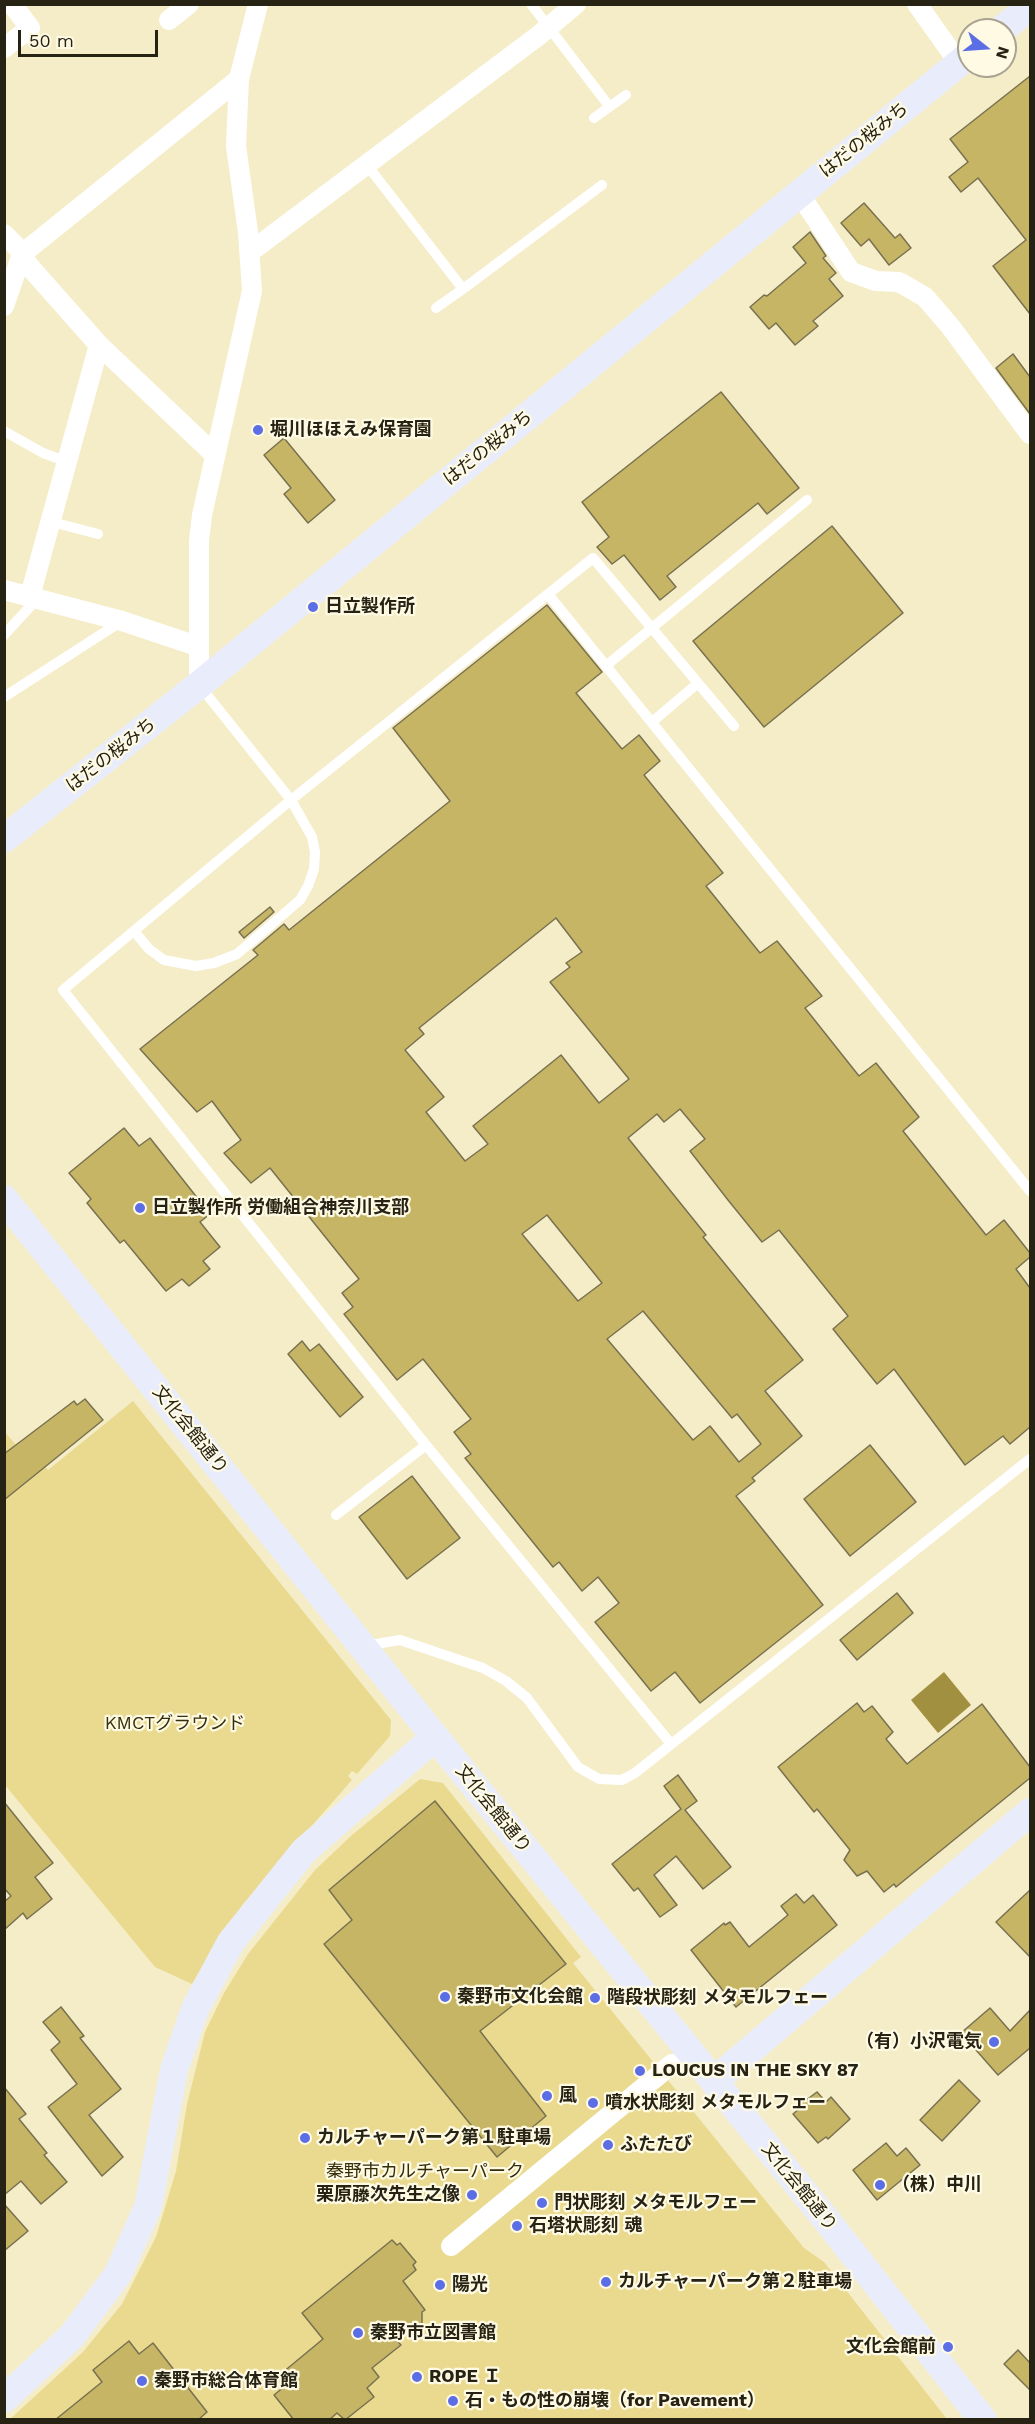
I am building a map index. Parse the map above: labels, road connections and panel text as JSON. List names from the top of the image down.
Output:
{
  "streets": {
    "street": ["はだの桜みち", "文化会館通り"]
  },
  "parks": ["KMCTグラウンド", "秦野市カルチャーパーク"],
  "places": [
    "堀川ほほえみ保育園",
    "日立製作所",
    "日立製作所 労働組合神奈川支部",
    "秦野市文化会館",
    "階段状彫刻 メタモルフェー",
    "（有）小沢電気",
    "LOUCUS IN THE SKY 87",
    "風",
    "噴水状彫刻 メタモルフェー",
    "カルチャーパーク第１駐車場",
    "ふたたび",
    "（株）中川",
    "栗原藤次先生之像",
    "門状彫刻 メタモルフェー",
    "石塔状彫刻 魂",
    "カルチャーパーク第２駐車場",
    "陽光",
    "秦野市立図書館",
    "文化会館前",
    "ROPE Ｉ",
    "秦野市総合体育館",
    "石・もの性の崩壊（for Pavement）"
  ],
  "scale_bar": "50 m",
  "north": "right"
}
